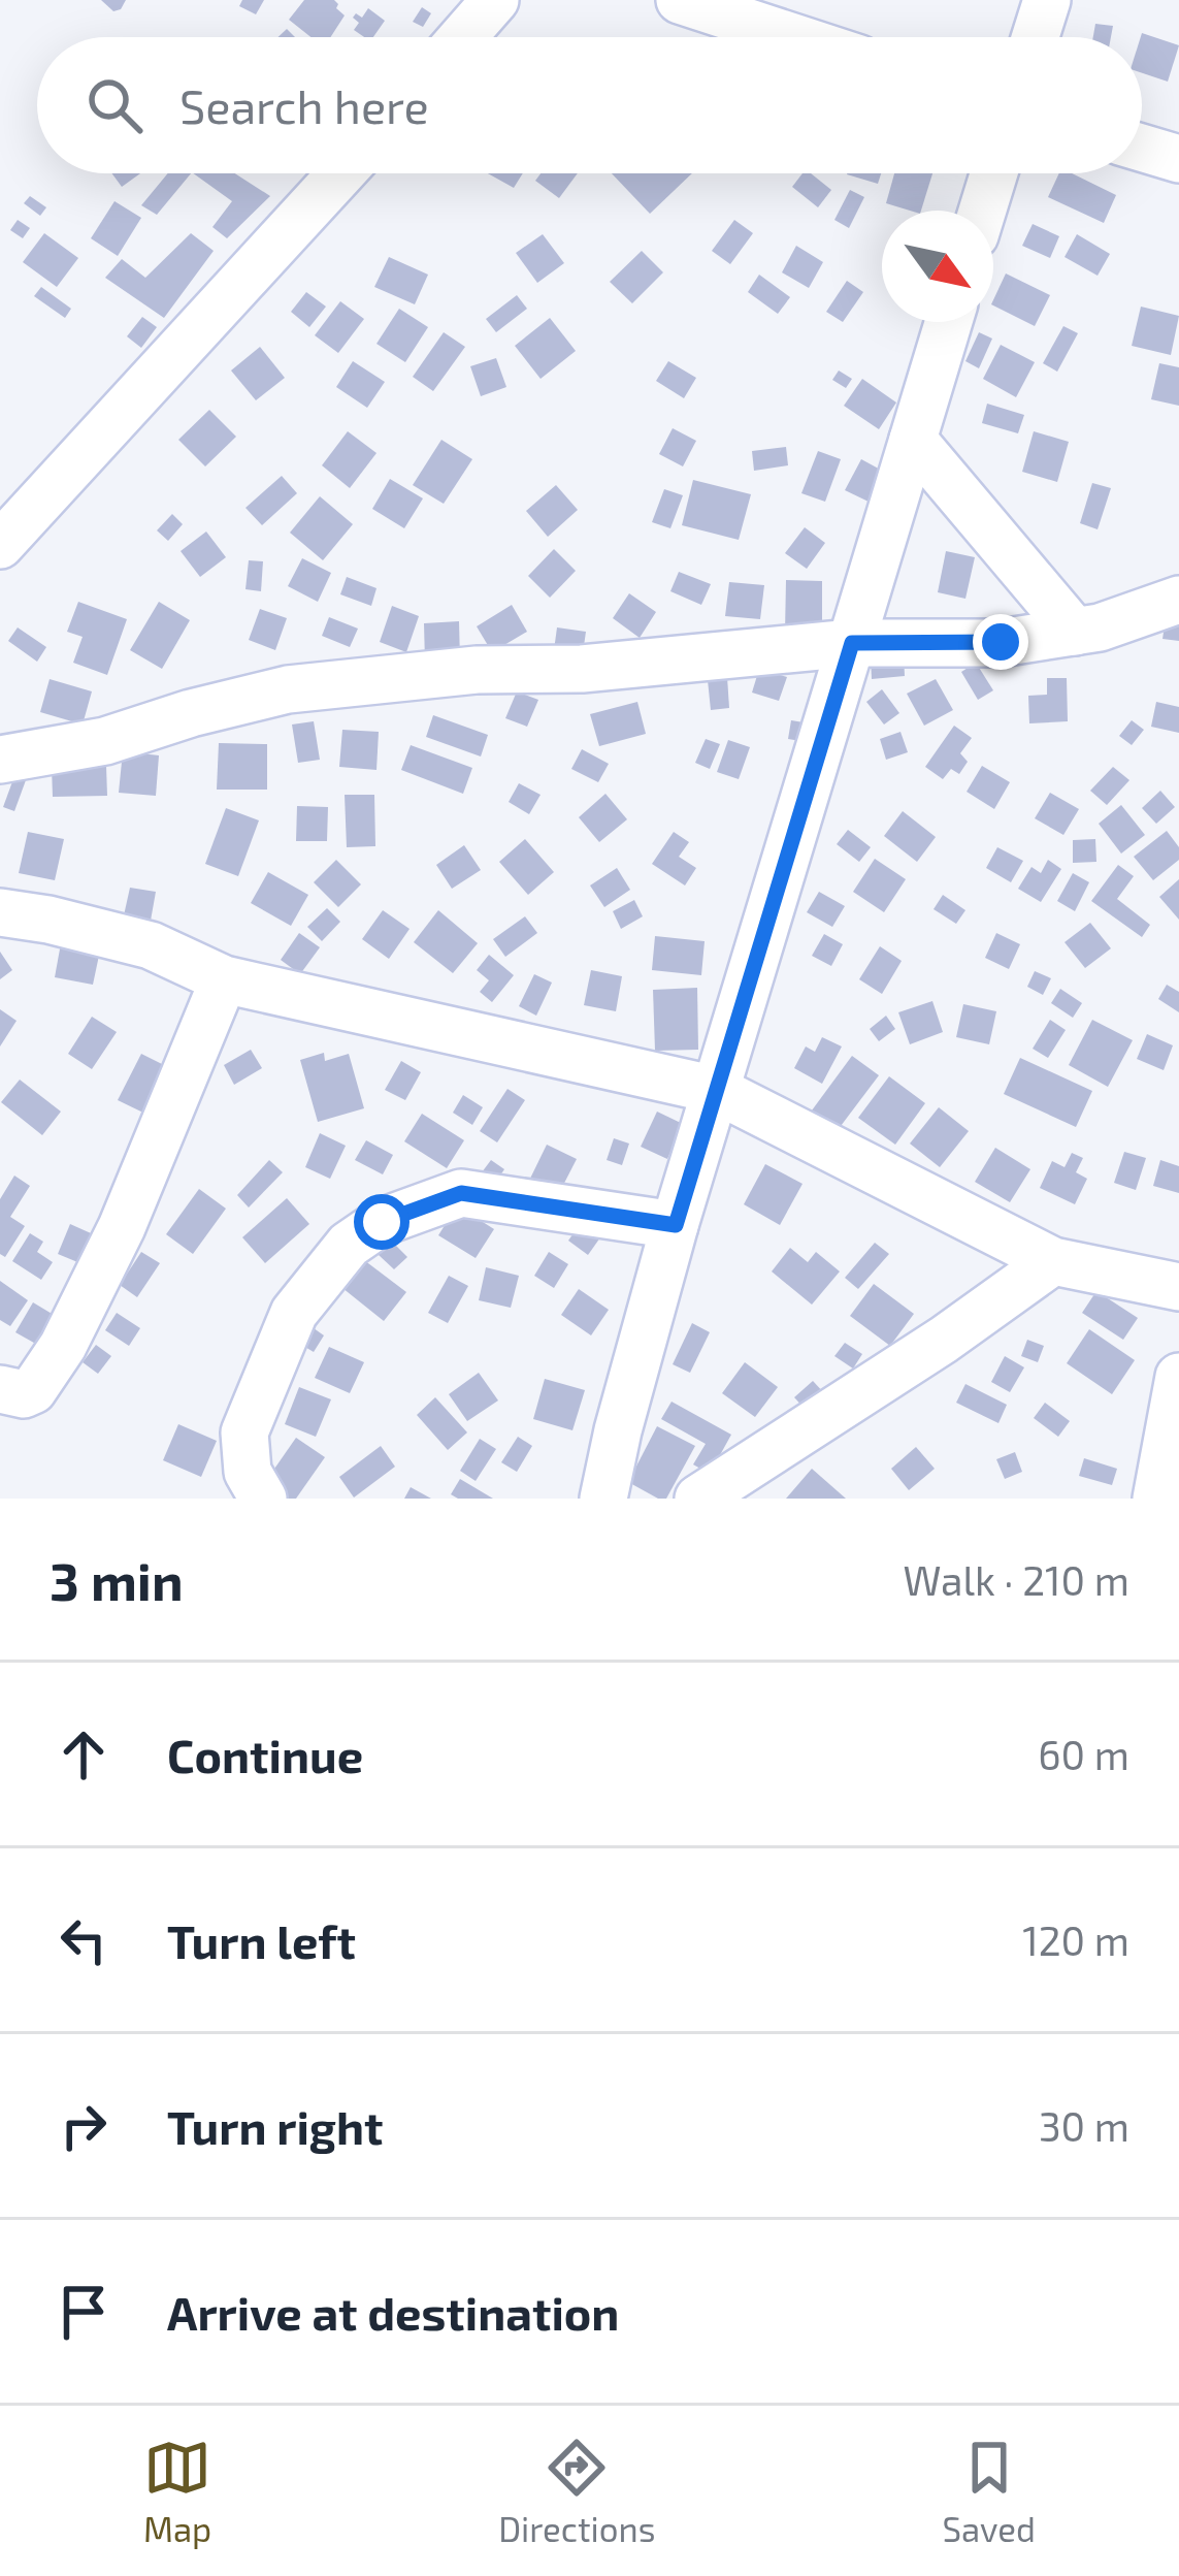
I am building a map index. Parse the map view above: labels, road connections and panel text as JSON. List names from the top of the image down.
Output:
{
  "north": "bottom right",
  "page": {
    "search": "Search here",
    "heading": ["3 min", "Walk · 210 m"],
    "list": [
      ["Continue", "60 m"],
      ["Turn left", "120 m"],
      ["Turn right", "30 m"],
      "Arrive at destination"
    ],
    "nav": ["Map", "Directions", "Saved"]
  }
}
